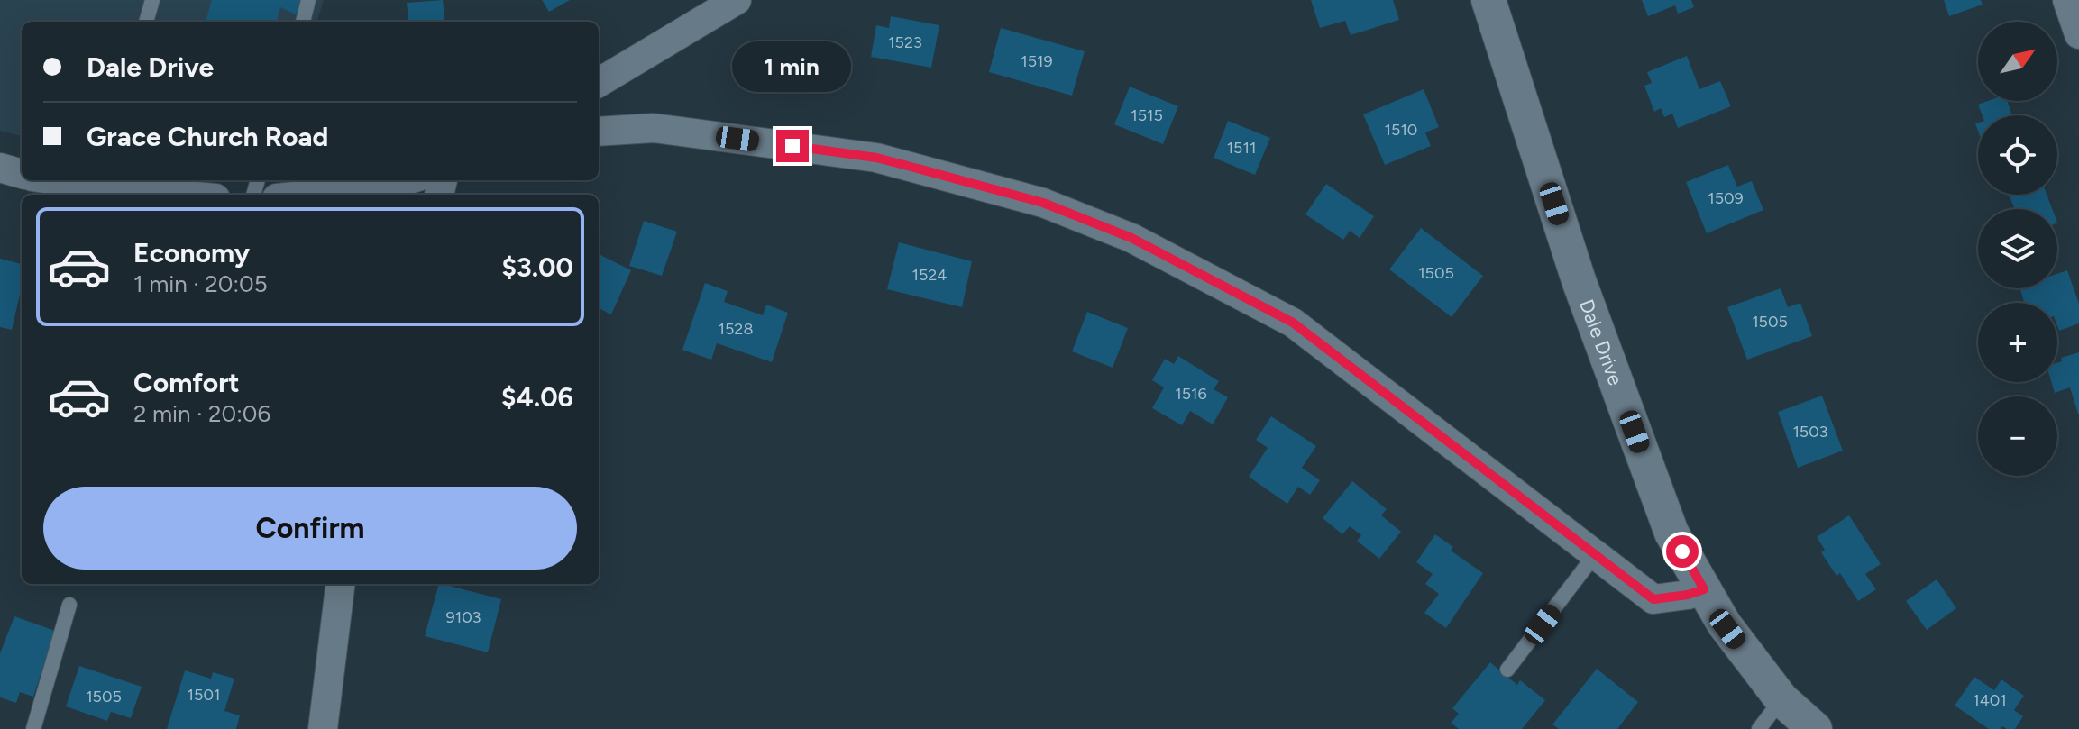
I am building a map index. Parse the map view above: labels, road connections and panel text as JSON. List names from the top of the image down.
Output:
{
  "streets": {
    "street": ["Dale Drive"]
  },
  "house_numbers": [
    "1523",
    "1519",
    "1515",
    "1510",
    "1511",
    "1509",
    "1505",
    "1524",
    "1505",
    "1528",
    "1516",
    "1503",
    "9103",
    "1501",
    "1505",
    "1401"
  ],
  "north": "top right",
  "page": {
    "map_buttons": ["+", "−"],
    "banner": ["Dale Drive", "Grace Church Road"],
    "bubble": "1 min",
    "list": [
      {
        "name": "Economy",
        "note": "1 min · 20:05",
        "value": "$3.00"
      },
      {
        "name": "Comfort",
        "note": "2 min · 20:06",
        "value": "$4.06"
      }
    ],
    "buttons": "Confirm"
  }
}
